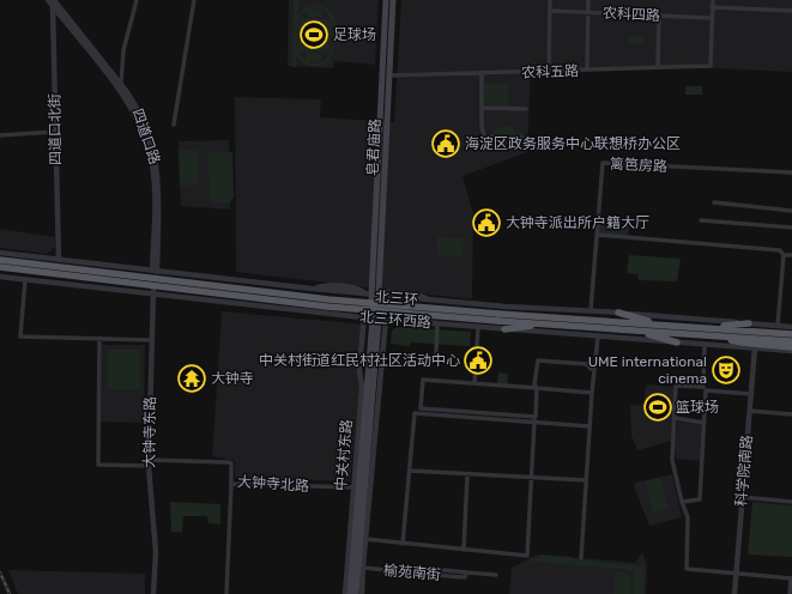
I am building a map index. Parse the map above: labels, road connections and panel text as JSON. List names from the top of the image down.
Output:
{
  "streets": {
    "highway": ["北三环"],
    "main road": ["皂君庙路", "中关村东路"],
    "street": [
      "农科四路",
      "农科五路",
      "四道口北街",
      "四道口路",
      "篱笆房路",
      "北三环西路",
      "大钟寺东路",
      "科学院南路",
      "大钟寺北路",
      "榆苑南街"
    ]
  },
  "crossings": [
    ["农科四路", "农科五路"],
    ["农科五路", "皂君庙路"],
    ["四道口北街", "四道口路"],
    ["四道口路", "大钟寺东路"],
    ["皂君庙路", "北三环西路"],
    ["皂君庙路", "中关村东路"],
    ["篱笆房路", "北三环西路"],
    ["北三环西路", "大钟寺东路"],
    ["北三环西路", "中关村东路"],
    ["北三环西路", "科学院南路"],
    ["大钟寺东路", "大钟寺北路"],
    ["中关村东路", "大钟寺北路"],
    ["中关村东路", "榆苑南街"]
  ],
  "places": {
    "sports": ["足球场", "篮球场"],
    "public building": ["海淀区政务服务中心联想桥办公区", "大钟寺派出所户籍大厅", "中关村街道红民村社区活动中心"],
    "theatre": ["UME international cinema"],
    "temple": ["大钟寺"]
  }
}
